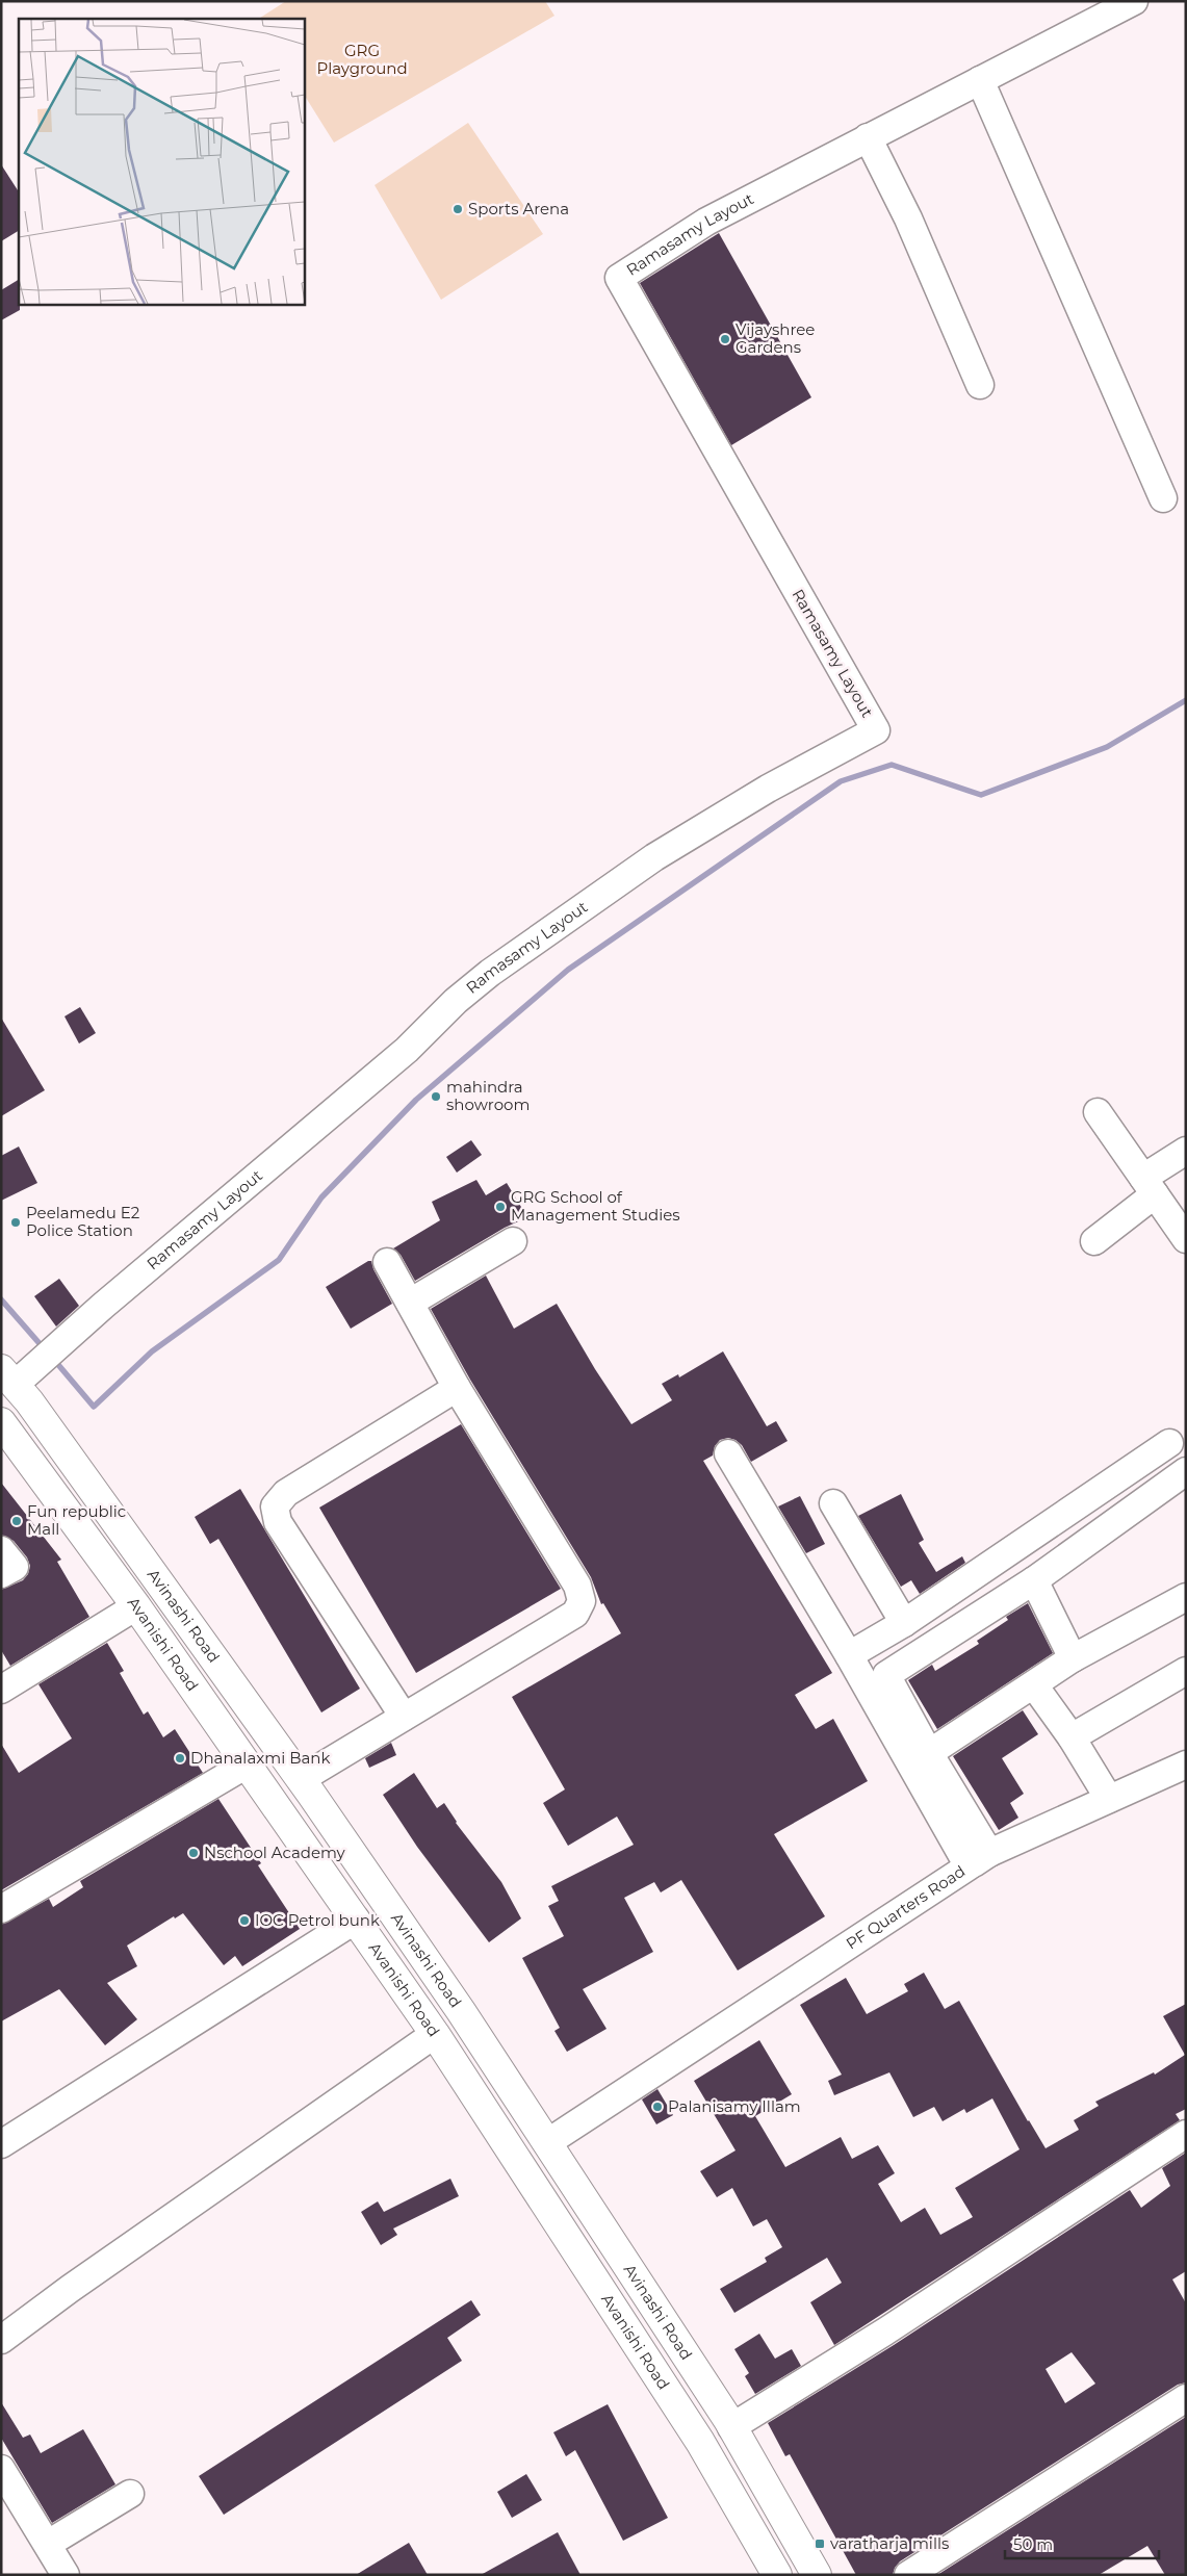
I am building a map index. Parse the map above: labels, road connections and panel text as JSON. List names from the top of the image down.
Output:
{
  "streets": {
    "main road": ["Avinashi Road", "Avanishi Road"],
    "street": ["Ramasamy Layout", "PF Quarters Road"]
  },
  "crossings": [
    ["Ramasamy Layout", "Avinashi Road"],
    ["Avinashi Road", "PF Quarters Road"]
  ],
  "parks": ["GRG Playground"],
  "places": {
    "other": [
      "Sports Arena",
      "Vijayshree Gardens",
      "mahindra showroom",
      "GRG School of Management Studies",
      "Peelamedu E2 Police Station",
      "Fun republic Mall",
      "Dhanalaxmi Bank",
      "Nschool Academy",
      "IOC Petrol bunk",
      "Palanisamy Illam"
    ],
    "transit": ["varatharja mills"]
  },
  "scale_bar": "50 m"
}
